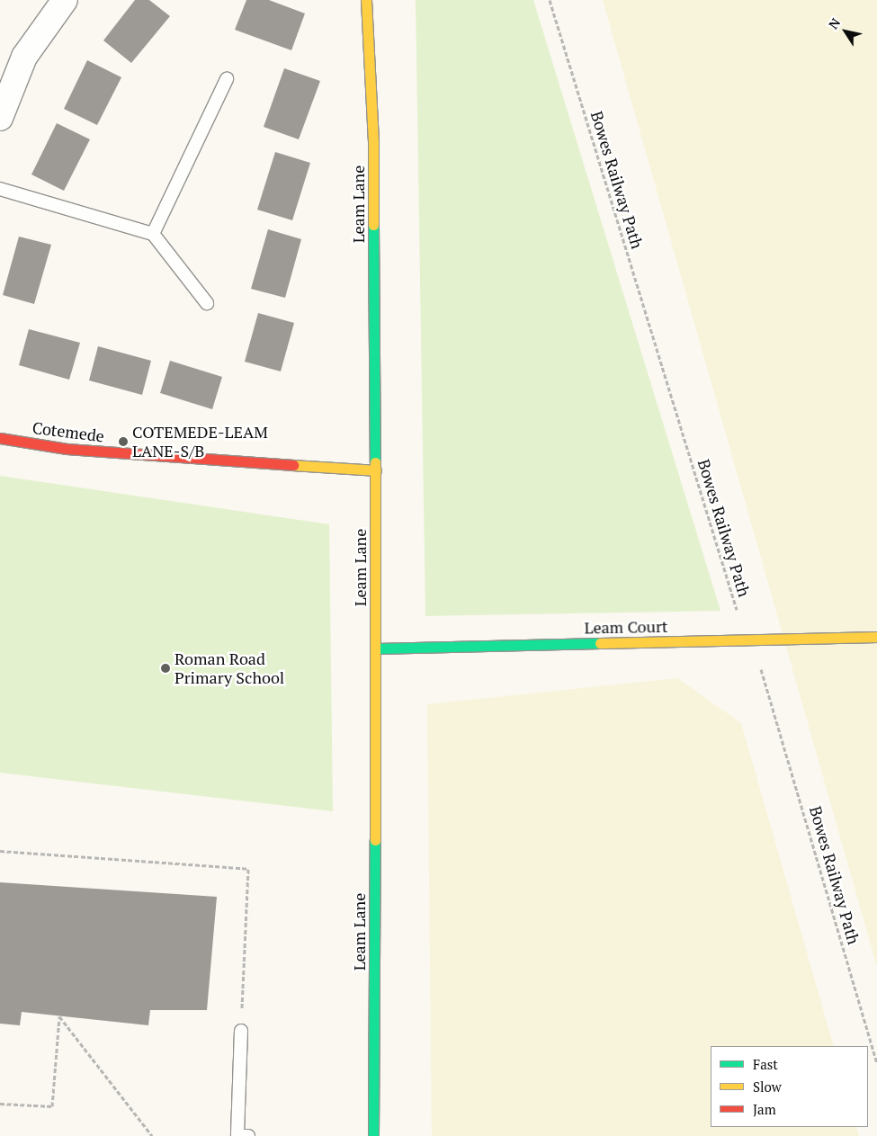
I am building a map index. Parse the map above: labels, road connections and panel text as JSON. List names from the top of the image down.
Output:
{
  "streets": {
    "main road": ["Leam Lane", "Cotemede", "Leam Court"],
    "path": ["Bowes Railway Path"]
  },
  "crossings": [
    ["Bowes Railway Path", "Leam Court"],
    ["Leam Lane", "Cotemede"],
    ["Leam Lane", "Leam Court"]
  ],
  "places": ["COTEMEDE-LEAM LANE-S/B", "Roman Road Primary School"],
  "legend": ["Fast", "Slow", "Jam"],
  "north": "top left"
}
